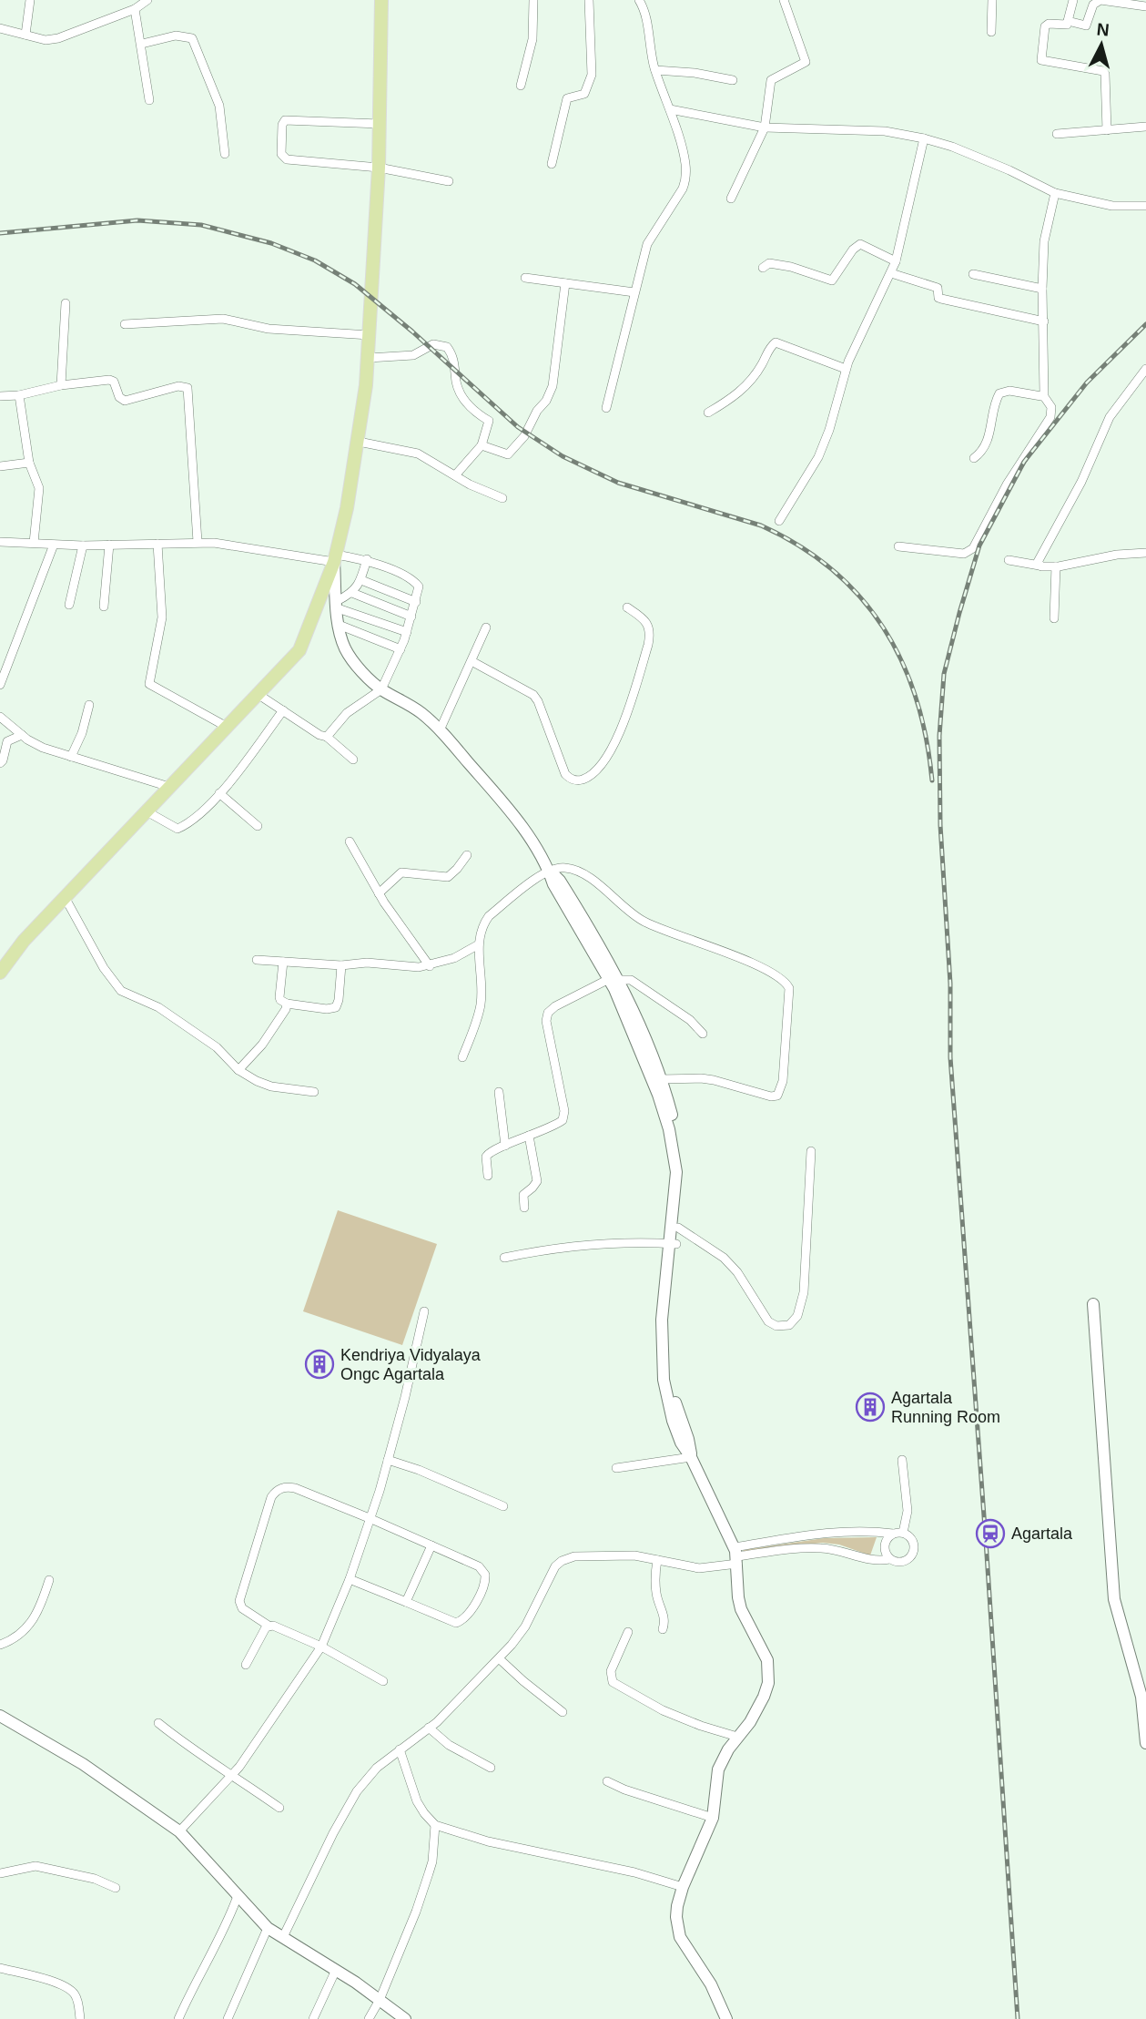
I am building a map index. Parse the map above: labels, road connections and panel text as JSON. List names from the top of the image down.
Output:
{
  "places": {
    "building": ["Kendriya Vidyalaya Ongc Agartala", "Agartala Running Room"],
    "station": ["Agartala"]
  },
  "north": "top"
}
